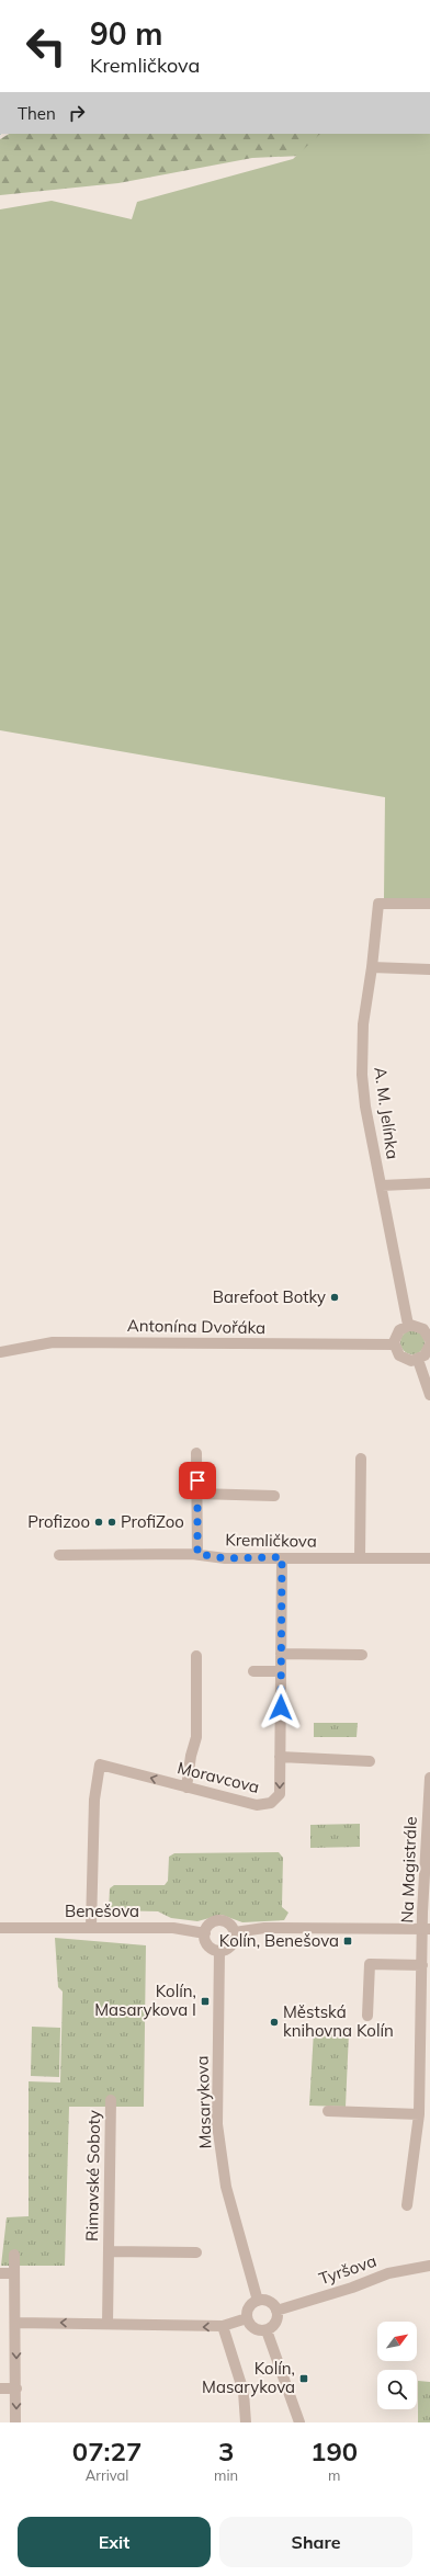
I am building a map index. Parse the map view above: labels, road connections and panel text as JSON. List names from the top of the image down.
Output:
{
  "streets": {
    "street": [
      "A. M. Jelínka",
      "Antonína Dvořáka",
      "Kremličkova",
      "Moravcova",
      "Na Magistrále",
      "Benešova",
      "Masarykova",
      "Rimavské Soboty",
      "Tyršova"
    ]
  },
  "crossings": [
    ["Kremličkova", "Moravcova"],
    ["Moravcova", "Benešova"],
    ["Benešova", "Masarykova"],
    ["Masarykova", "Tyršova"]
  ],
  "places": {
    "other": [
      "Barefoot Botky",
      "Profizoo",
      "ProfiZoo",
      "Městská knihovna Kolín"
    ],
    "transit": ["Kolín, Benešova", "Kolín, Masarykova I", "Kolín, Masarykova"]
  },
  "north": "top right",
  "page": {
    "turn": ["90 m", "Kremličkova"],
    "then": "Then",
    "eta": [
      "07:27",
      "Arrival",
      "3",
      "min",
      "190",
      "m"
    ],
    "buttons": ["Exit", "Share"]
  }
}
